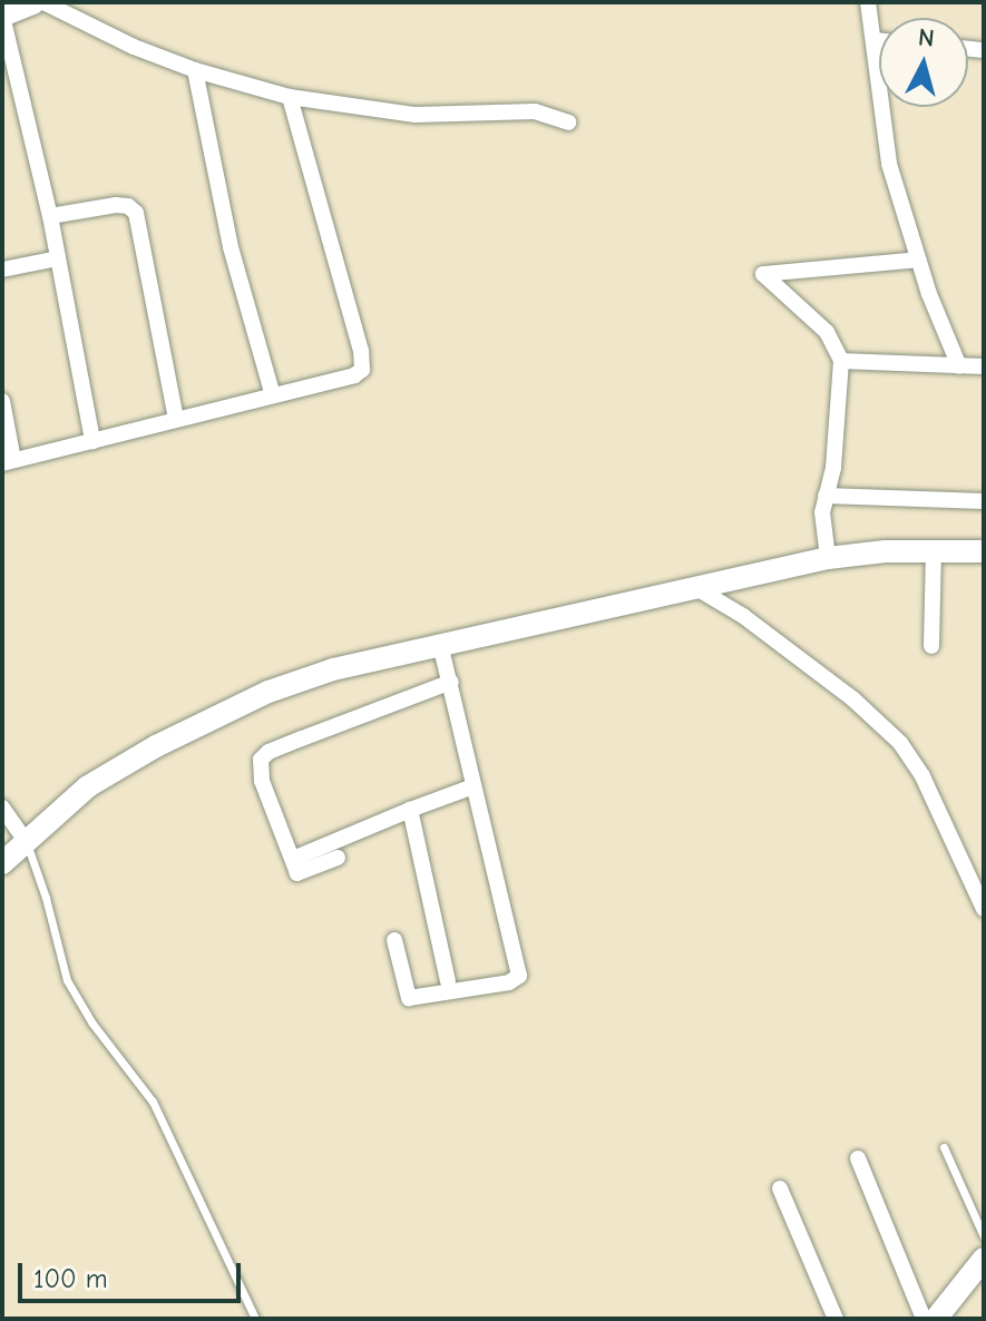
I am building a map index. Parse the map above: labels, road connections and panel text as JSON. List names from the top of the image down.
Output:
{
  "scale_bar": "100 m",
  "north": "top"
}
